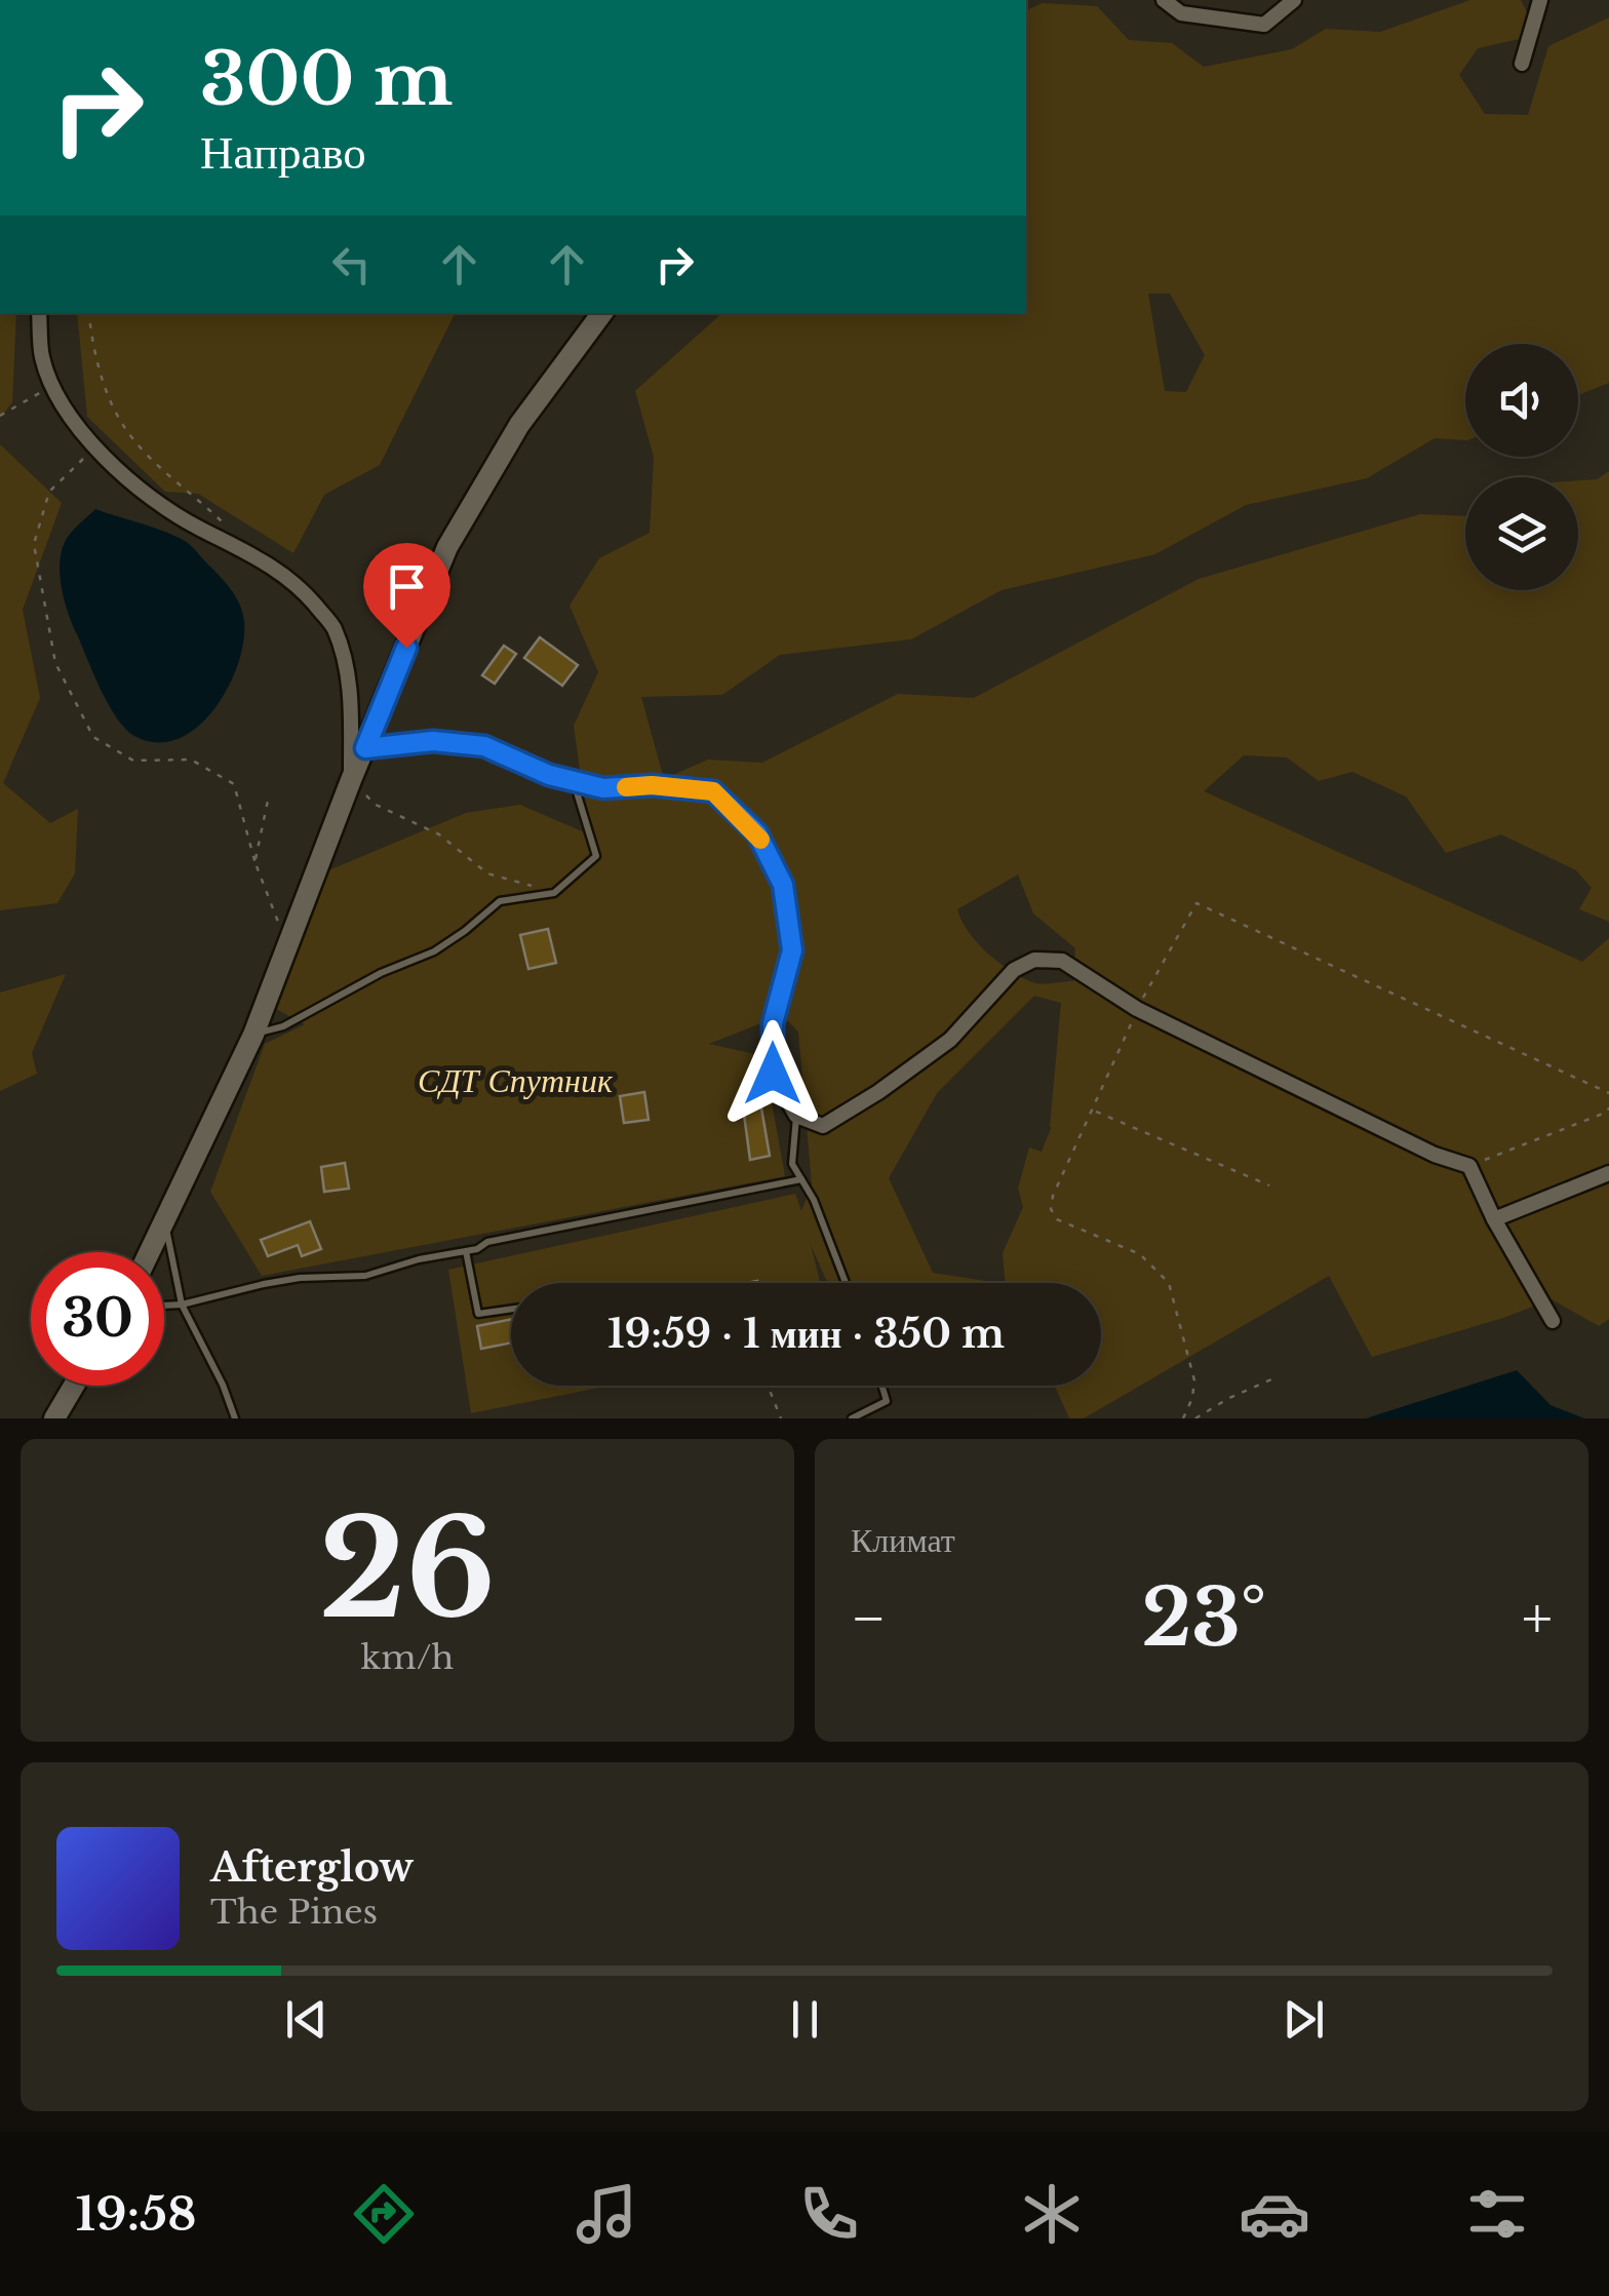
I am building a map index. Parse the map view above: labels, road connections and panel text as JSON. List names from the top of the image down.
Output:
{
  "parks": ["СДТ Спутник"],
  "page": {
    "turn": ["300 m", "Направо"],
    "limit": "30",
    "trip": "19:59 · 1 мин · 350 m",
    "tile": [
      ["26", "km/h"],
      "Климат"
    ],
    "heat": ["−", "23°", "+"],
    "song": ["Afterglow", "The Pines"],
    "tabs": "19:58"
  }
}
